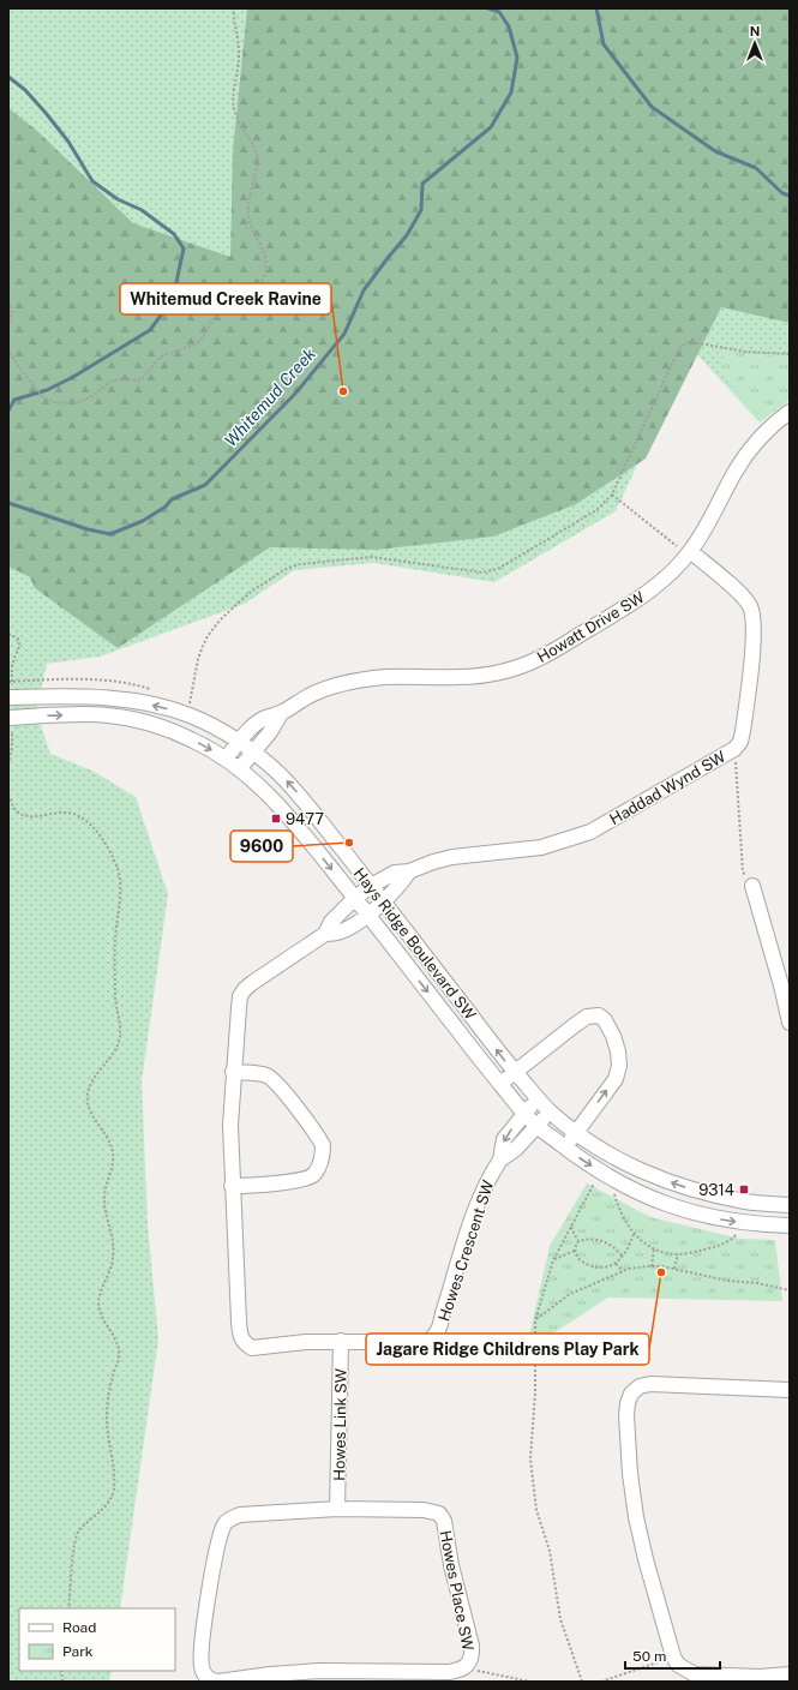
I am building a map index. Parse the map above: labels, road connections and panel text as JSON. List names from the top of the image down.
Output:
{
  "streets": {
    "street": [
      "Howatt Drive SW",
      "Haddad Wynd SW",
      "Hays Ridge Boulevard SW",
      "Howes Crescent SW",
      "Howes Link SW",
      "Howes Place SW"
    ]
  },
  "crossings": [
    ["Howatt Drive SW", "Haddad Wynd SW"],
    ["Howatt Drive SW", "Hays Ridge Boulevard SW"],
    ["Haddad Wynd SW", "Hays Ridge Boulevard SW"],
    ["Haddad Wynd SW", "Howes Crescent SW"],
    ["Hays Ridge Boulevard SW", "Howes Crescent SW"],
    ["Howes Crescent SW", "Howes Link SW"],
    ["Howes Link SW", "Howes Place SW"]
  ],
  "water": ["Whitemud Creek"],
  "places": {
    "other": ["Whitemud Creek Ravine", "9600", "Jagare Ridge Childrens Play Park"],
    "transit": ["9477", "9314"]
  },
  "legend": ["Road", "Park"],
  "scale_bar": "50 m",
  "north": "top"
}
